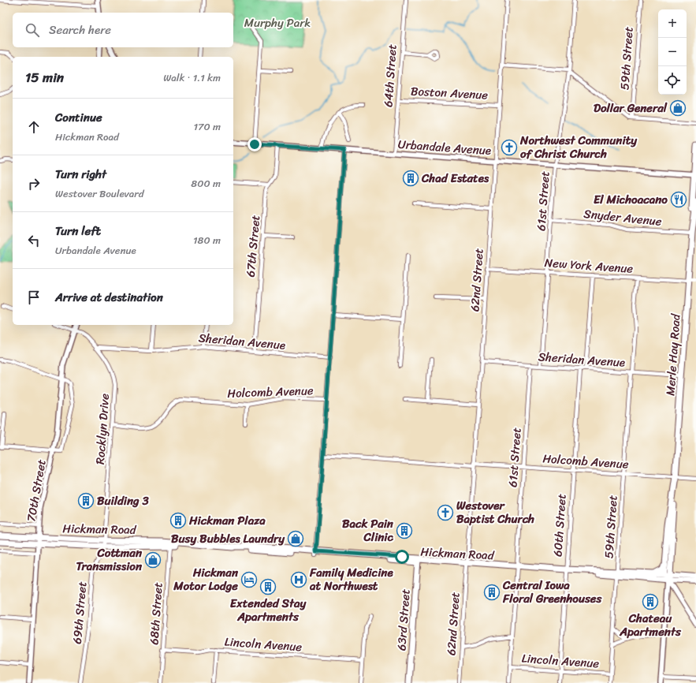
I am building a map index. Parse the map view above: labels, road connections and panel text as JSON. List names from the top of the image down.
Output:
{
  "streets": {
    "main road": ["Merle Hay Road", "Hickman Road", "63rd Street"],
    "street": [
      "59th Street",
      "64th Street",
      "Boston Avenue",
      "Urbandale Avenue",
      "61st Street",
      "Snyder Avenue",
      "67th Street",
      "New York Avenue",
      "62nd Street",
      "Sheridan Avenue",
      "Holcomb Avenue",
      "Rocklyn Drive",
      "70th Street",
      "60th Street",
      "69th Street",
      "68th Street",
      "Lincoln Avenue"
    ]
  },
  "crossings": [
    ["59th Street", "New York Avenue"],
    ["59th Street", "Sheridan Avenue"],
    ["59th Street", "Holcomb Avenue"],
    ["59th Street", "Hickman Road"],
    ["59th Street", "Lincoln Avenue"],
    ["64th Street", "Boston Avenue"],
    ["64th Street", "Urbandale Avenue"],
    ["Boston Avenue", "62nd Street"],
    ["Urbandale Avenue", "61st Street"],
    ["Urbandale Avenue", "67th Street"],
    ["Urbandale Avenue", "62nd Street"],
    ["Urbandale Avenue", "Merle Hay Road"],
    ["61st Street", "Snyder Avenue"],
    ["61st Street", "New York Avenue"],
    ["61st Street", "Sheridan Avenue"],
    ["61st Street", "Holcomb Avenue"],
    ["61st Street", "Hickman Road"],
    ["61st Street", "Lincoln Avenue"],
    ["Snyder Avenue", "Merle Hay Road"],
    ["67th Street", "Sheridan Avenue"],
    ["New York Avenue", "62nd Street"],
    ["New York Avenue", "Merle Hay Road"],
    ["62nd Street", "Sheridan Avenue"],
    ["62nd Street", "Holcomb Avenue"],
    ["62nd Street", "Hickman Road"],
    ["Sheridan Avenue", "Merle Hay Road"],
    ["Sheridan Avenue", "Rocklyn Drive"],
    ["Sheridan Avenue", "60th Street"],
    ["Merle Hay Road", "Holcomb Avenue"],
    ["Merle Hay Road", "Hickman Road"],
    ["Holcomb Avenue", "Rocklyn Drive"],
    ["Holcomb Avenue", "60th Street"],
    ["Rocklyn Drive", "70th Street"],
    ["Rocklyn Drive", "Hickman Road"],
    ["Rocklyn Drive", "69th Street"],
    ["70th Street", "Hickman Road"],
    ["60th Street", "Hickman Road"],
    ["60th Street", "Lincoln Avenue"],
    ["Hickman Road", "69th Street"],
    ["Hickman Road", "68th Street"],
    ["Hickman Road", "63rd Street"],
    ["68th Street", "Lincoln Avenue"]
  ],
  "parks": ["Murphy Park"],
  "places": {
    "shop": ["Dollar General", "Busy Bubbles Laundry", "Cottman Transmission"],
    "church": ["Northwest Community of Christ Church", "Westover Baptist Church"],
    "building": [
      "Chad Estates",
      "Building 3",
      "Hickman Plaza",
      "Back Pain Clinic",
      "Extended Stay Apartments",
      "Central Iowa Floral Greenhouses",
      "Chateau Apartments"
    ],
    "restaurant": ["El Michoacano"],
    "hotel": ["Hickman Motor Lodge"],
    "hospital": ["Family Medicine at Northwest"]
  },
  "page": {
    "map_buttons": ["+", "−"],
    "search": "Search here",
    "heading": ["15 min", "Walk · 1.1 km"],
    "list": [
      ["Continue", "Hickman Road", "170 m"],
      ["Turn right", "Westover Boulevard", "800 m"],
      ["Turn left", "Urbandale Avenue", "180 m"],
      "Arrive at destination"
    ]
  }
}
